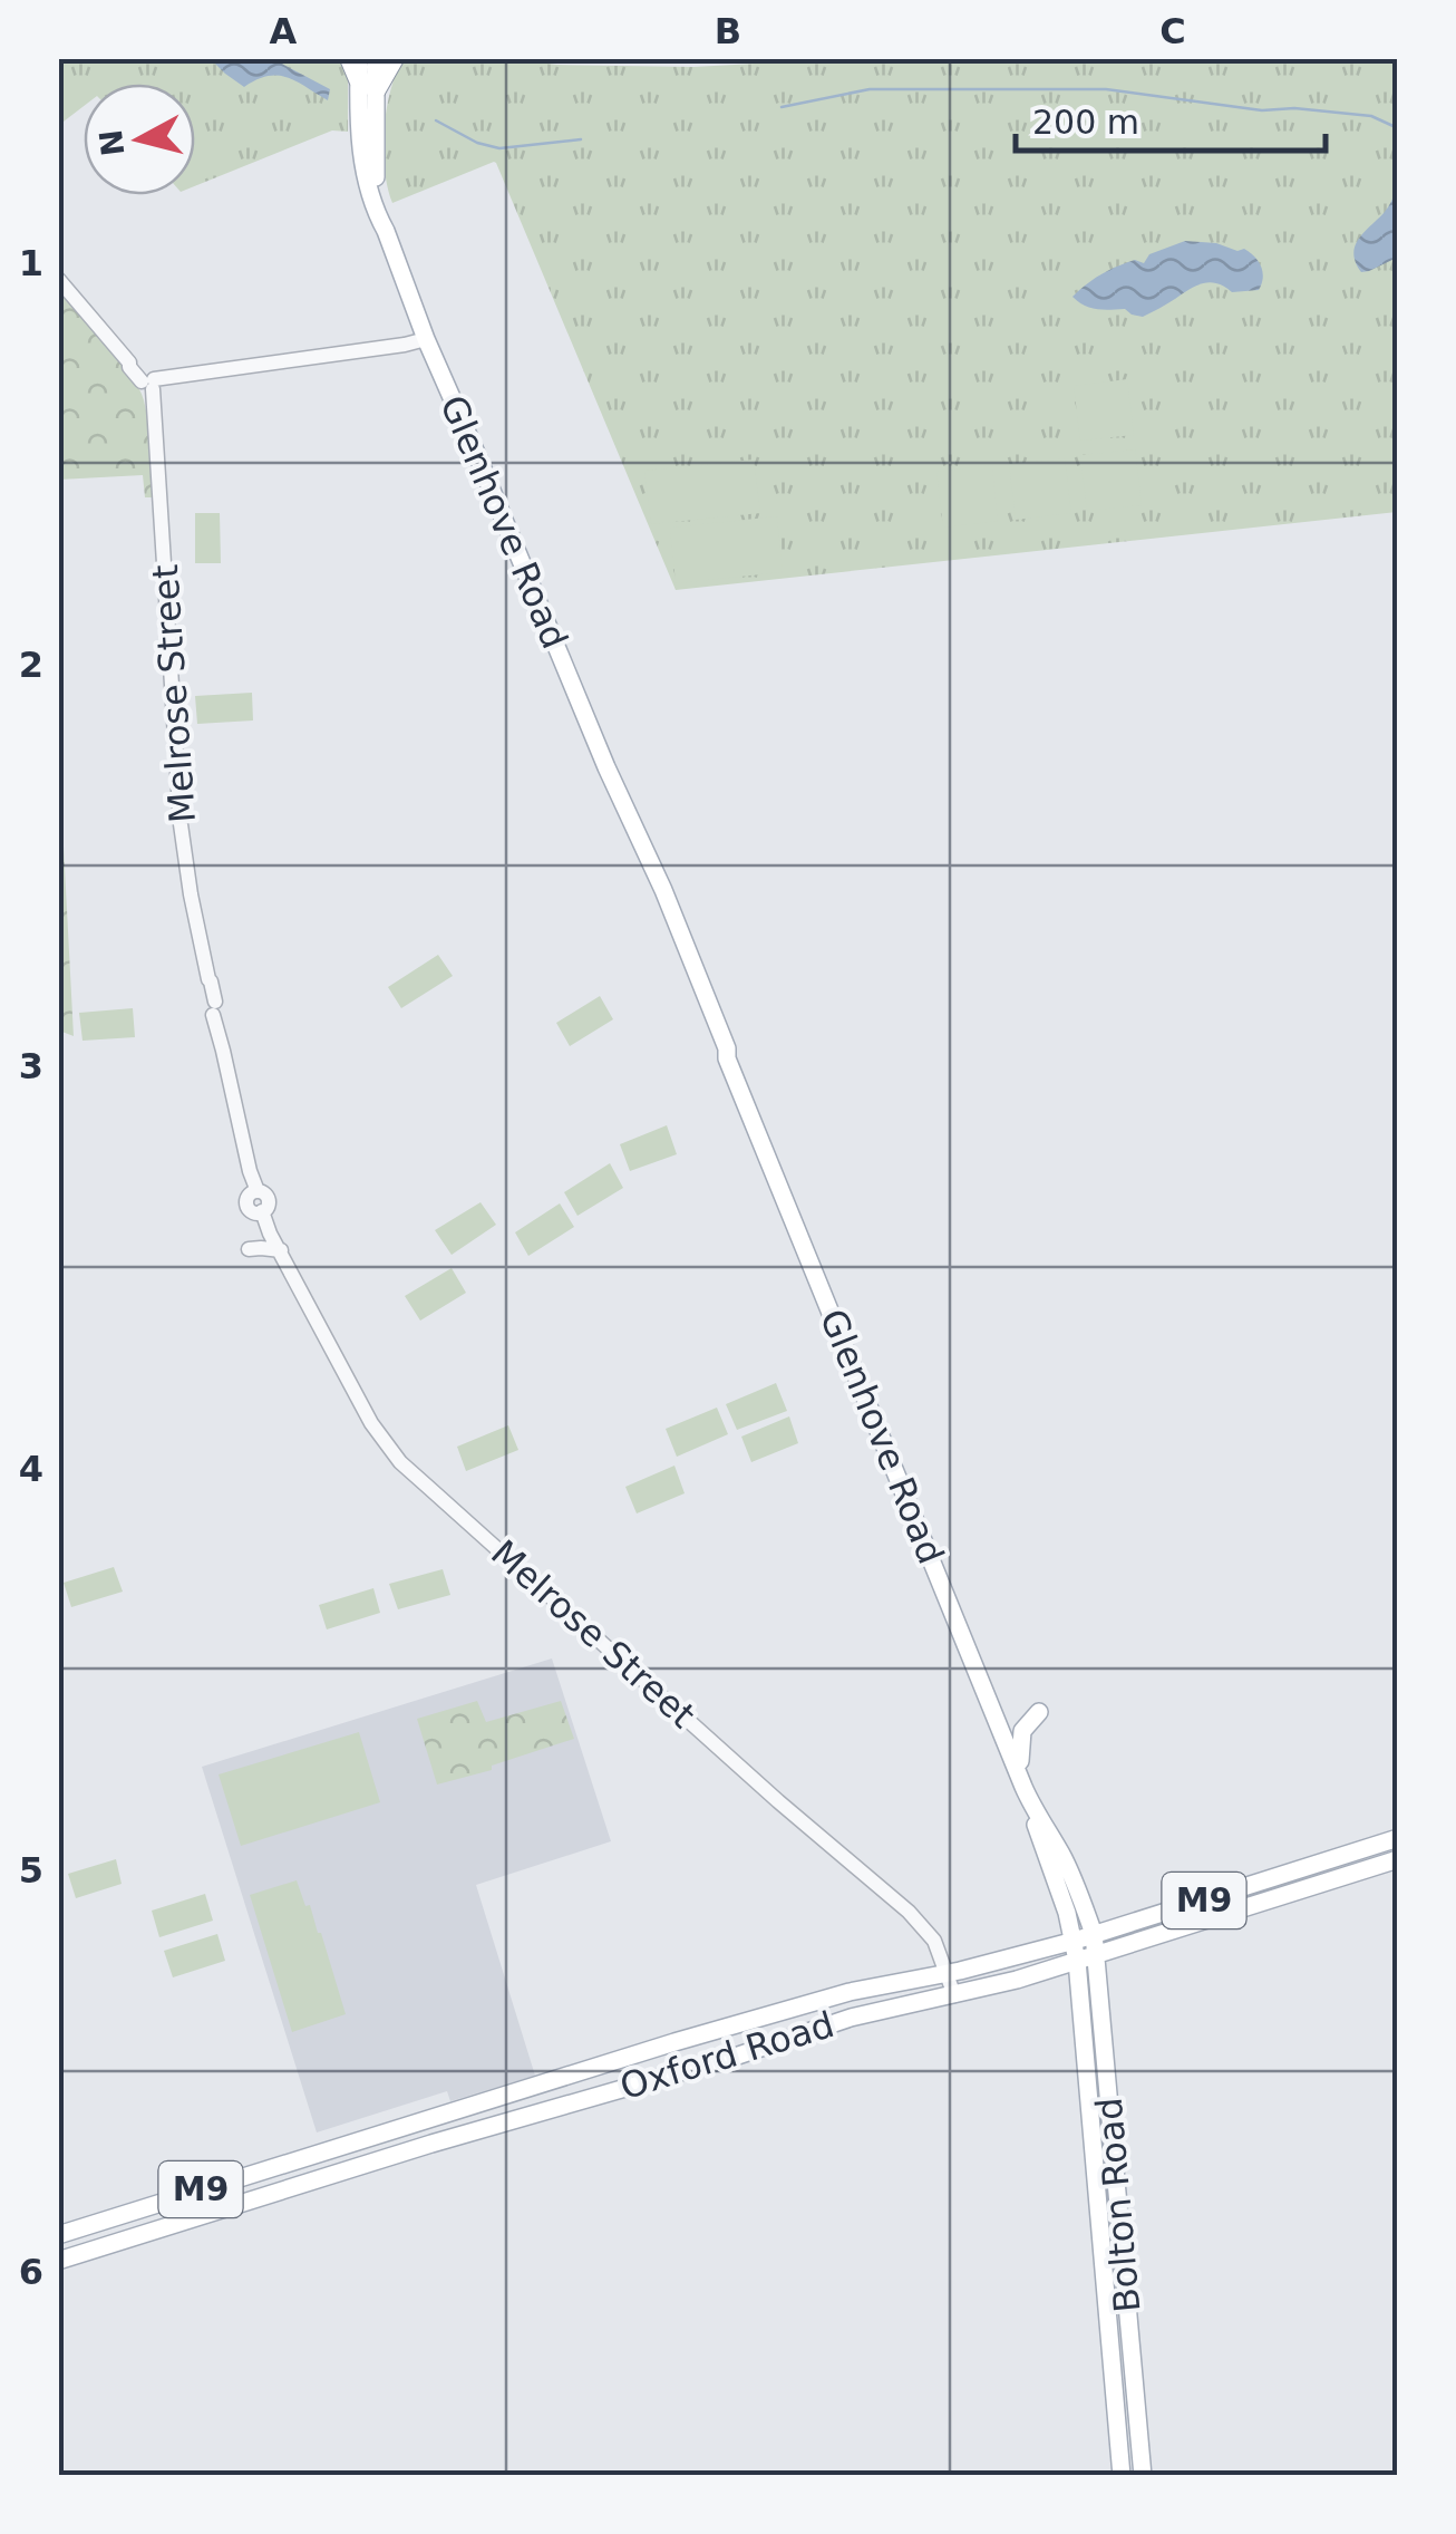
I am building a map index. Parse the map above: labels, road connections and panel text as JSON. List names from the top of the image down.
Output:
{
  "streets": {
    "main road": [
      "Glenhove Road",
      "M9",
      "Oxford Road",
      "Bolton Road"
    ],
    "street": ["Melrose Street"]
  },
  "crossings": [
    ["Glenhove Road", "Oxford Road"],
    ["Glenhove Road", "Bolton Road"],
    ["Melrose Street", "Oxford Road"],
    ["Oxford Road", "Bolton Road"]
  ],
  "scale_bar": "200 m",
  "north": "left",
  "grid": {
    "columns": ["A", "B", "C"],
    "rows": [
      "1",
      "2",
      "3",
      "4",
      "5",
      "6"
    ]
  }
}
